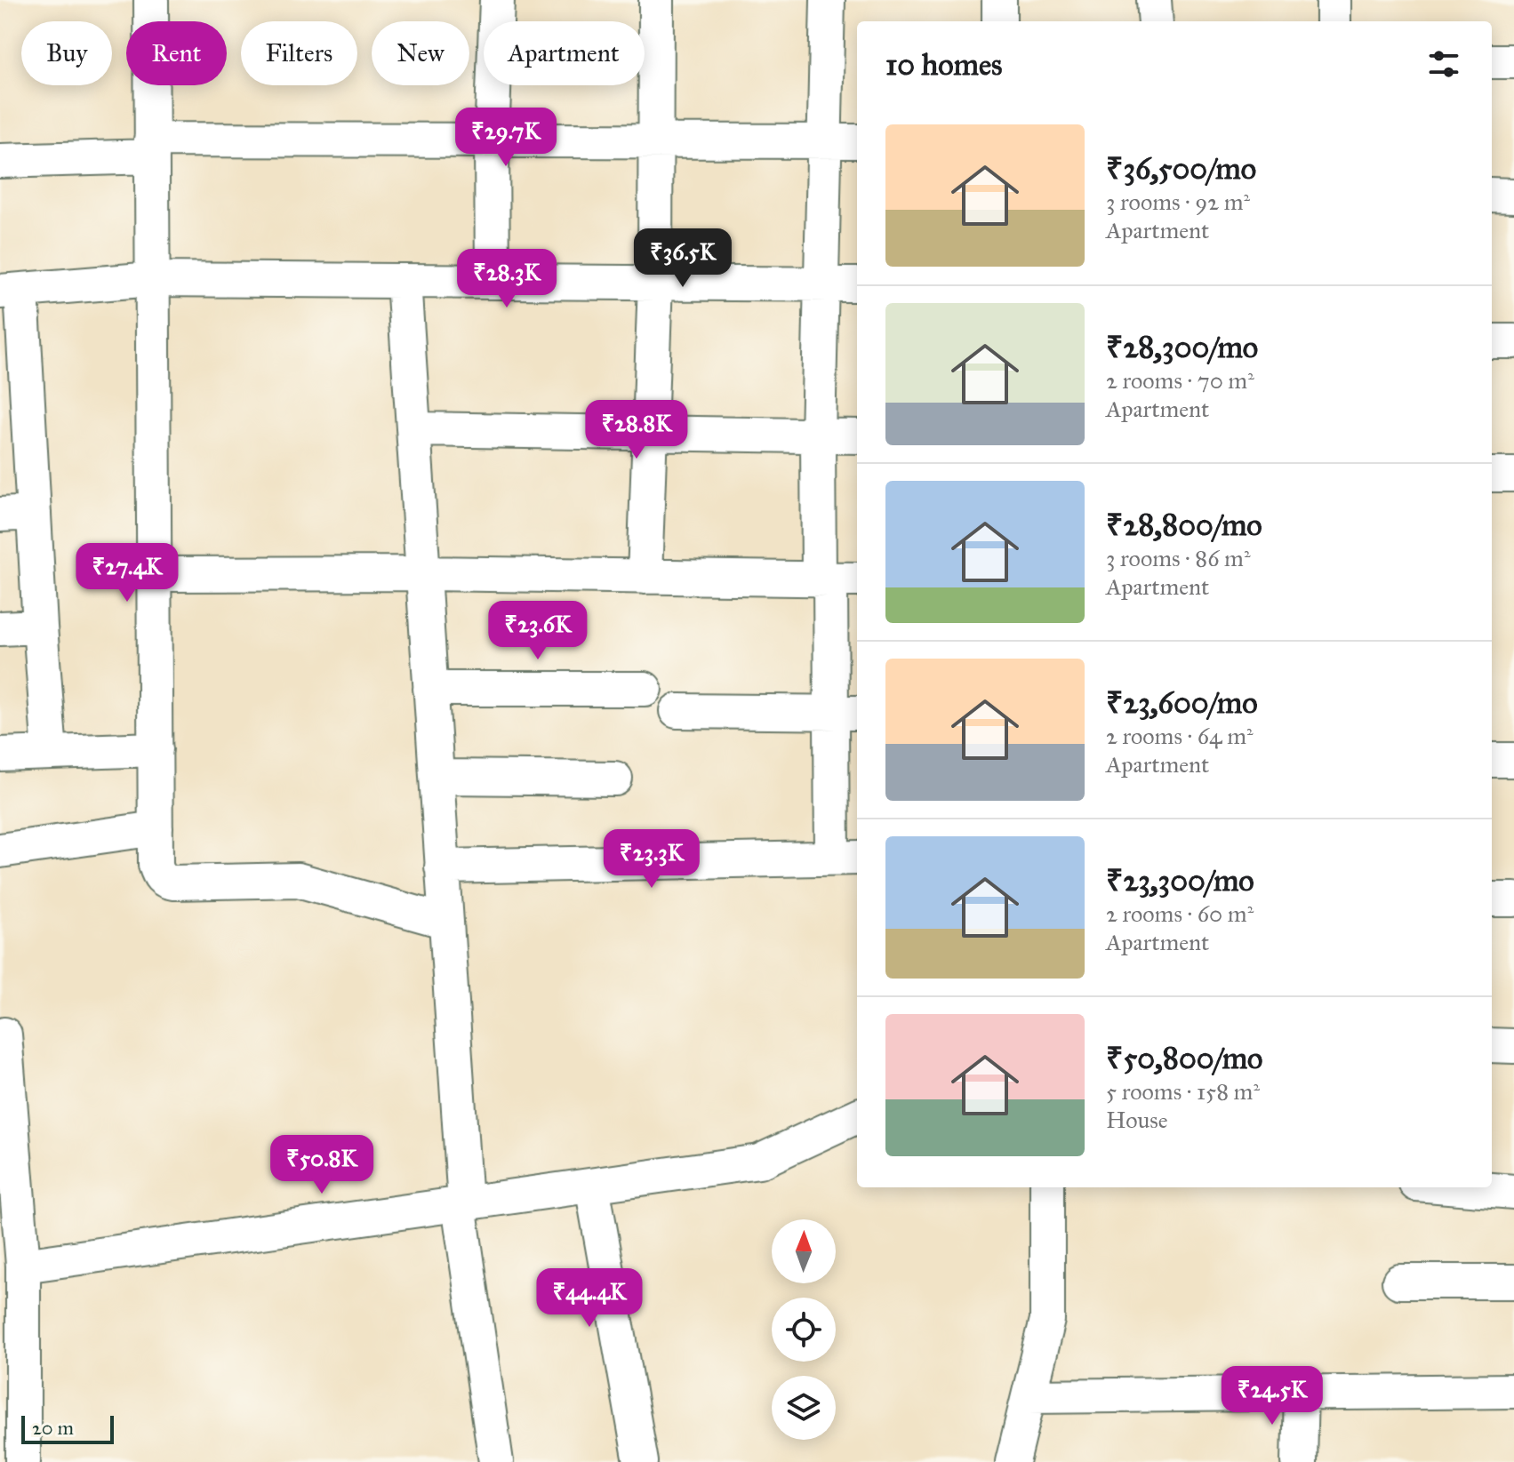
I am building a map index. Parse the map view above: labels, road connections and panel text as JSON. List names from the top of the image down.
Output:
{
  "scale_bar": "20 m",
  "north": "top",
  "page": {
    "chip": [
      "Buy",
      "Rent",
      "Filters",
      "New",
      "Apartment"
    ],
    "heading": "10 homes",
    "list": [
      {
        "name": "₹36,500/mo",
        "note": "3 rooms · 92 m² · Apartment"
      },
      {
        "name": "₹28,300/mo",
        "note": "2 rooms · 70 m² · Apartment"
      },
      {
        "name": "₹28,800/mo",
        "note": "3 rooms · 86 m² · Apartment"
      },
      {
        "name": "₹23,600/mo",
        "note": "2 rooms · 64 m² · Apartment"
      },
      {
        "name": "₹23,300/mo",
        "note": "2 rooms · 60 m² · Apartment"
      },
      {
        "name": "₹50,800/mo",
        "note": "5 rooms · 158 m² · House"
      }
    ],
    "price": [
      "₹29.7K",
      "₹36.5K",
      "₹28.3K",
      "₹28.8K",
      "₹27.4K",
      "₹23.6K",
      "₹23.3K",
      "₹50.8K",
      "₹44.4K",
      "₹24.5K"
    ],
    "scale": "20 m"
  }
}
